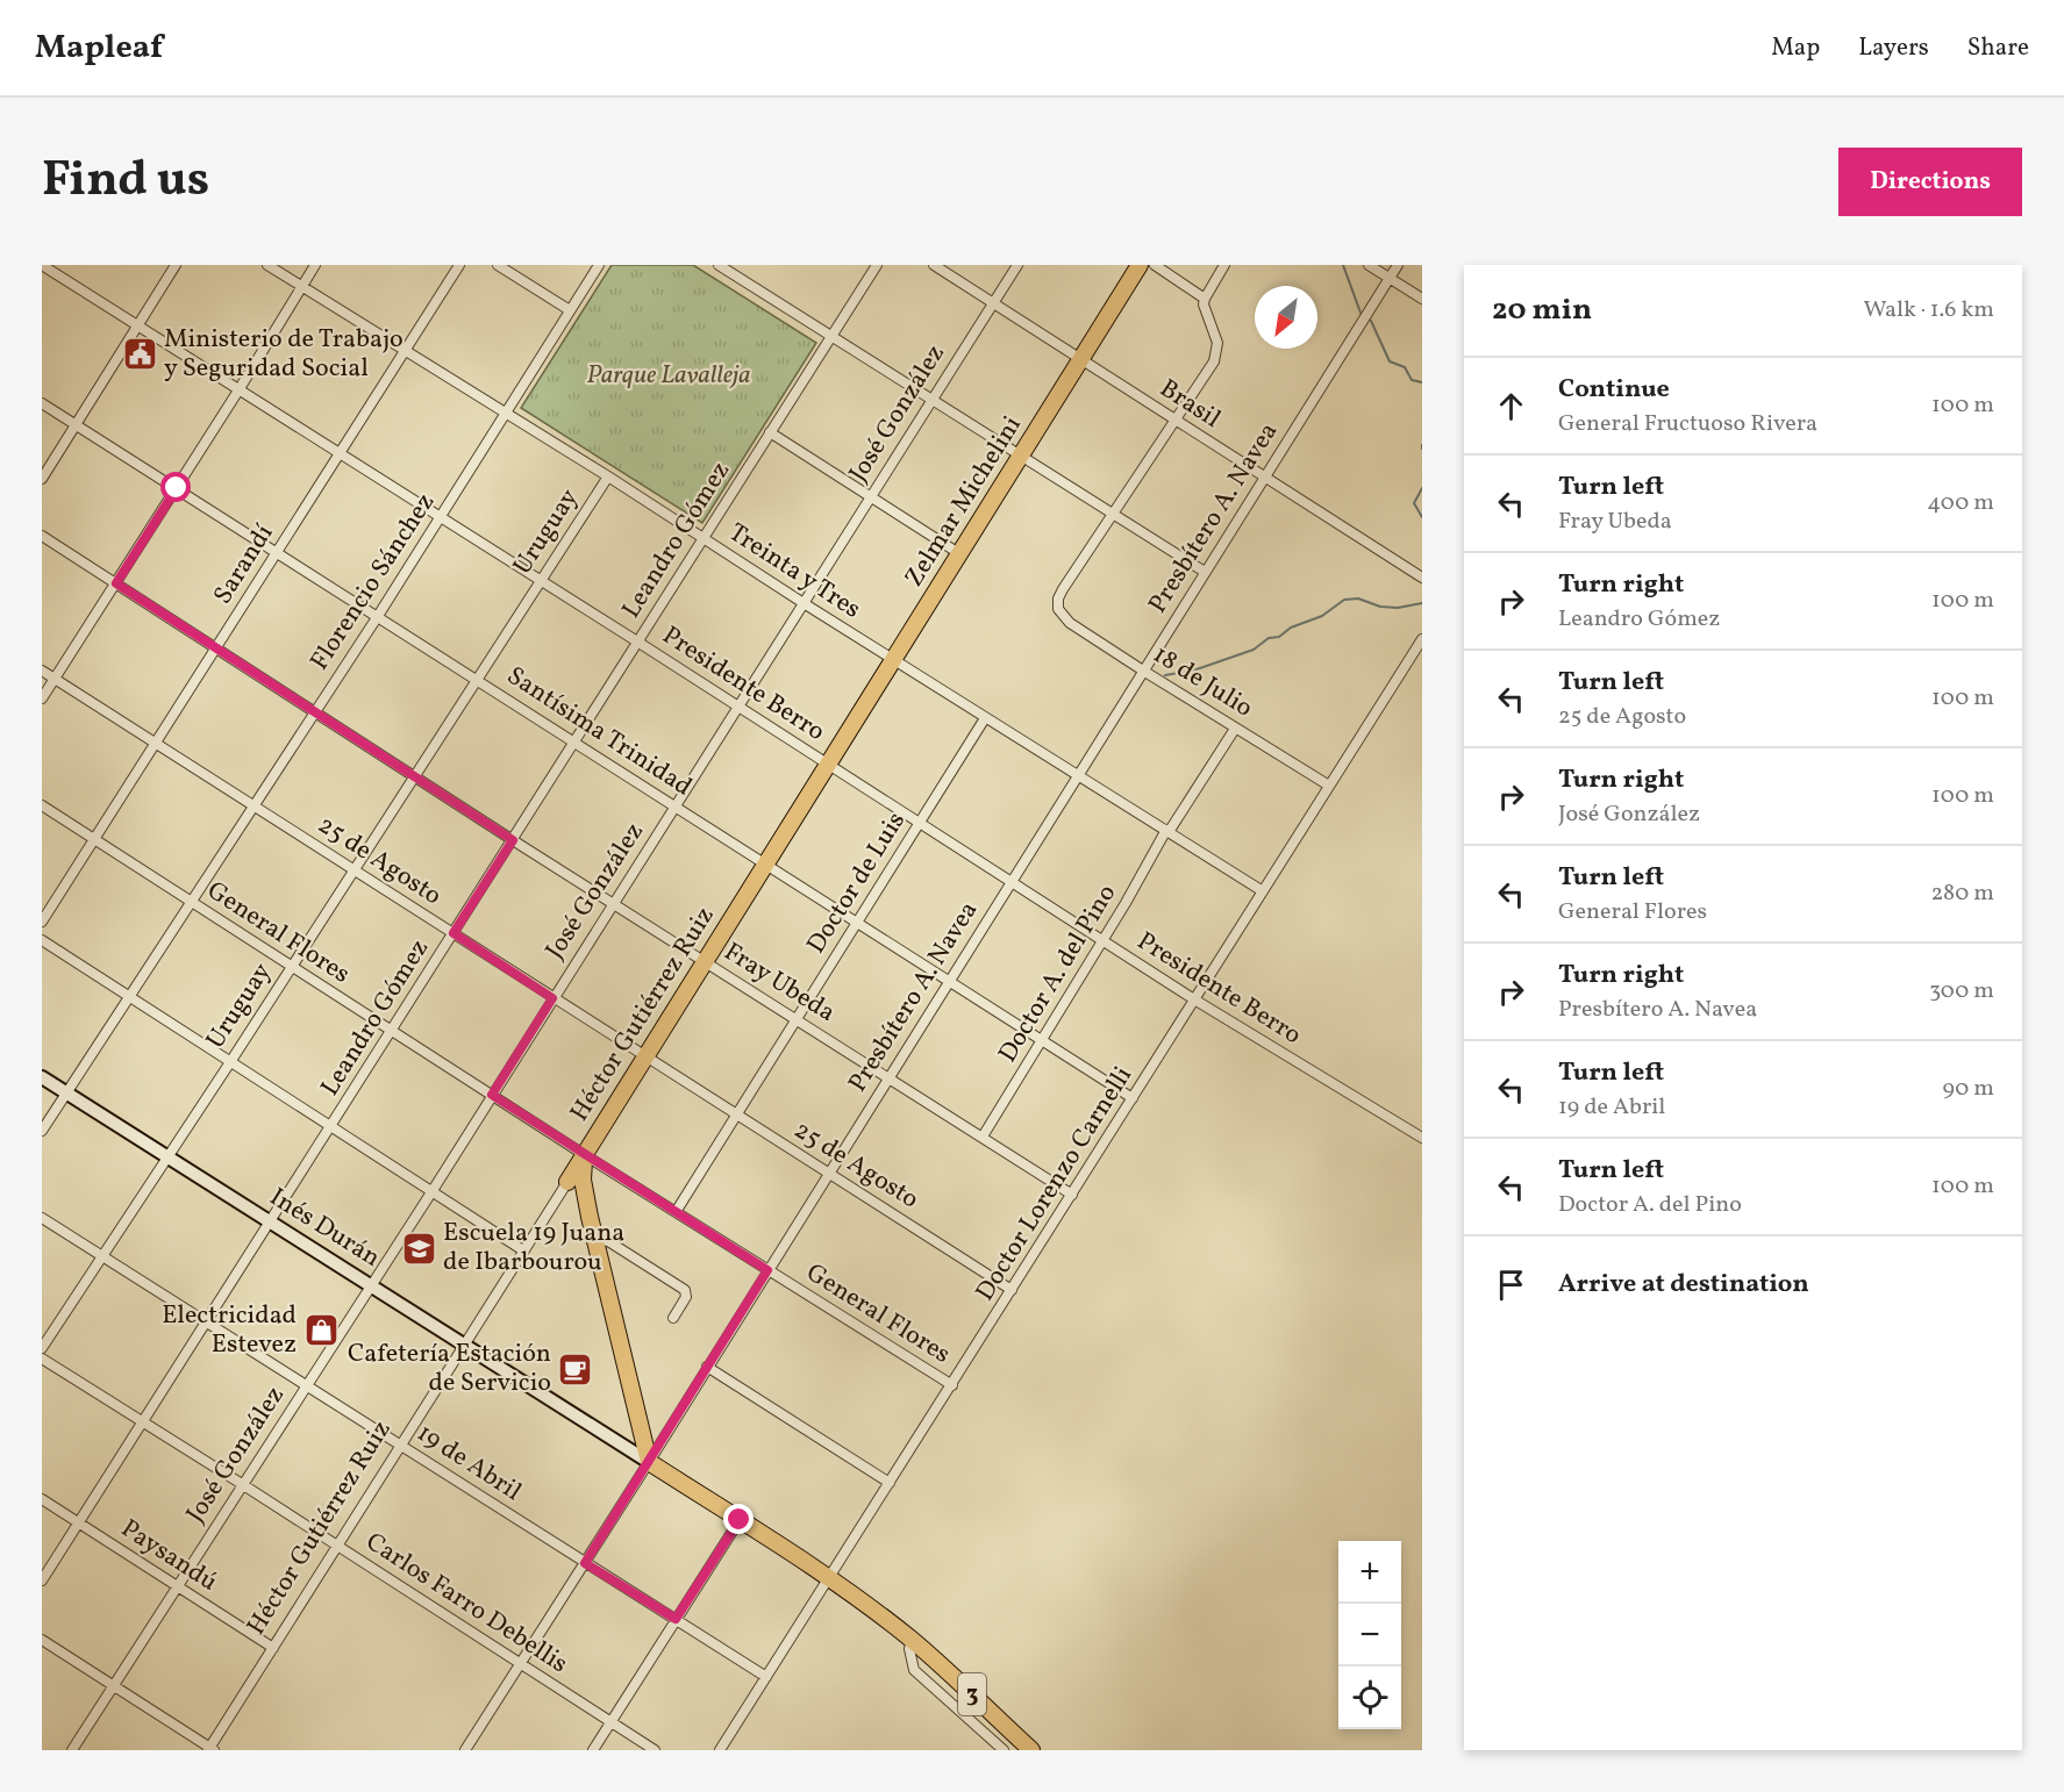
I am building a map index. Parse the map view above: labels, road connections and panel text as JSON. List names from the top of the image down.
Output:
{
  "streets": {
    "highway": [
      "Zelmar Michelini",
      "Héctor Gutiérrez Ruiz",
      "Inés Durán",
      "3"
    ],
    "street": [
      "Brasil",
      "José González",
      "Presbítero A. Navea",
      "Uruguay",
      "Leandro Gómez",
      "Sarandí",
      "Treinta y Tres",
      "Florencio Sánchez",
      "18 de Julio",
      "Presidente Berro",
      "Santísima Trinidad",
      "25 de Agosto",
      "Doctor de Luis",
      "General Flores",
      "Doctor A. del Pino",
      "Fray Ubeda",
      "Doctor Lorenzo Carnelli",
      "19 de Abril",
      "Paysandú",
      "Carlos Farro Debellis"
    ]
  },
  "crossings": [
    ["Brasil", "José González"],
    ["Brasil", "Zelmar Michelini"],
    ["Brasil", "Presbítero A. Navea"],
    ["José González", "Treinta y Tres"],
    ["José González", "Presidente Berro"],
    ["José González", "Santísima Trinidad"],
    ["José González", "25 de Agosto"],
    ["José González", "General Flores"],
    ["José González", "Fray Ubeda"],
    ["José González", "Inés Durán"],
    ["José González", "19 de Abril"],
    ["José González", "Paysandú"],
    ["José González", "Carlos Farro Debellis"],
    ["Zelmar Michelini", "Treinta y Tres"],
    ["Zelmar Michelini", "Presidente Berro"],
    ["Zelmar Michelini", "Héctor Gutiérrez Ruiz"],
    ["Presbítero A. Navea", "Treinta y Tres"],
    ["Presbítero A. Navea", "18 de Julio"],
    ["Presbítero A. Navea", "Presidente Berro"],
    ["Presbítero A. Navea", "Santísima Trinidad"],
    ["Presbítero A. Navea", "25 de Agosto"],
    ["Presbítero A. Navea", "General Flores"],
    ["Presbítero A. Navea", "Fray Ubeda"],
    ["Presbítero A. Navea", "Inés Durán"],
    ["Presbítero A. Navea", "19 de Abril"],
    ["Presbítero A. Navea", "Carlos Farro Debellis"],
    ["Uruguay", "Treinta y Tres"],
    ["Uruguay", "Presidente Berro"],
    ["Uruguay", "Santísima Trinidad"],
    ["Uruguay", "25 de Agosto"],
    ["Uruguay", "General Flores"],
    ["Uruguay", "Fray Ubeda"],
    ["Uruguay", "Inés Durán"],
    ["Uruguay", "19 de Abril"],
    ["Leandro Gómez", "Treinta y Tres"],
    ["Leandro Gómez", "Presidente Berro"],
    ["Leandro Gómez", "Santísima Trinidad"],
    ["Leandro Gómez", "25 de Agosto"],
    ["Leandro Gómez", "General Flores"],
    ["Leandro Gómez", "Fray Ubeda"],
    ["Leandro Gómez", "Inés Durán"],
    ["Leandro Gómez", "19 de Abril"],
    ["Leandro Gómez", "Paysandú"],
    ["Leandro Gómez", "Carlos Farro Debellis"],
    ["Sarandí", "Treinta y Tres"],
    ["Sarandí", "Presidente Berro"],
    ["Sarandí", "Santísima Trinidad"],
    ["Sarandí", "25 de Agosto"],
    ["Sarandí", "General Flores"],
    ["Sarandí", "Fray Ubeda"],
    ["Treinta y Tres", "Florencio Sánchez"],
    ["Treinta y Tres", "Doctor de Luis"],
    ["Treinta y Tres", "Doctor A. del Pino"],
    ["Treinta y Tres", "Doctor Lorenzo Carnelli"],
    ["Florencio Sánchez", "Presidente Berro"],
    ["Florencio Sánchez", "Santísima Trinidad"],
    ["Florencio Sánchez", "25 de Agosto"],
    ["Florencio Sánchez", "General Flores"],
    ["Florencio Sánchez", "Fray Ubeda"],
    ["Florencio Sánchez", "Inés Durán"],
    ["18 de Julio", "Doctor A. del Pino"],
    ["18 de Julio", "Doctor Lorenzo Carnelli"],
    ["Presidente Berro", "Doctor de Luis"],
    ["Presidente Berro", "Doctor A. del Pino"],
    ["Presidente Berro", "Héctor Gutiérrez Ruiz"],
    ["Presidente Berro", "Doctor Lorenzo Carnelli"],
    ["Santísima Trinidad", "Doctor de Luis"],
    ["Santísima Trinidad", "Doctor A. del Pino"],
    ["Santísima Trinidad", "Héctor Gutiérrez Ruiz"],
    ["Santísima Trinidad", "Doctor Lorenzo Carnelli"],
    ["25 de Agosto", "Doctor de Luis"],
    ["25 de Agosto", "Héctor Gutiérrez Ruiz"],
    ["25 de Agosto", "Doctor Lorenzo Carnelli"],
    ["Doctor de Luis", "General Flores"],
    ["Doctor de Luis", "Fray Ubeda"],
    ["General Flores", "Héctor Gutiérrez Ruiz"],
    ["General Flores", "Doctor Lorenzo Carnelli"],
    ["Doctor A. del Pino", "Fray Ubeda"],
    ["Fray Ubeda", "Héctor Gutiérrez Ruiz"],
    ["Fray Ubeda", "Doctor Lorenzo Carnelli"],
    ["Héctor Gutiérrez Ruiz", "Inés Durán"],
    ["Héctor Gutiérrez Ruiz", "19 de Abril"],
    ["Héctor Gutiérrez Ruiz", "Paysandú"],
    ["Héctor Gutiérrez Ruiz", "Carlos Farro Debellis"],
    ["Doctor Lorenzo Carnelli", "Inés Durán"],
    ["Doctor Lorenzo Carnelli", "19 de Abril"],
    ["Inés Durán", "3"]
  ],
  "parks": ["Parque Lavalleja"],
  "places": {
    "public building": ["Ministerio de Trabajo y Seguridad Social"],
    "school or university": ["Escuela 19 Juana de Ibarbourou"],
    "shop": ["Electricidad Estevez"],
    "cafe": ["Cafetería Estación de Servicio"]
  },
  "north": "bottom left",
  "page": {
    "header": "Mapleaf",
    "nav": ["Map", "Layers", "Share"],
    "title": "Find us",
    "buttons": "Directions",
    "heading": ["20 min", "Walk · 1.6 km"],
    "list": [
      ["Continue", "General Fructuoso Rivera", "100 m"],
      ["Turn left", "Fray Ubeda", "400 m"],
      ["Turn right", "Leandro Gómez", "100 m"],
      ["Turn left", "25 de Agosto", "100 m"],
      ["Turn right", "José González", "100 m"],
      ["Turn left", "General Flores", "280 m"],
      ["Turn right", "Presbítero A. Navea", "300 m"],
      ["Turn left", "19 de Abril", "90 m"],
      ["Turn left", "Doctor A. del Pino", "100 m"],
      "Arrive at destination"
    ],
    "map_buttons": ["+", "−"]
  }
}
